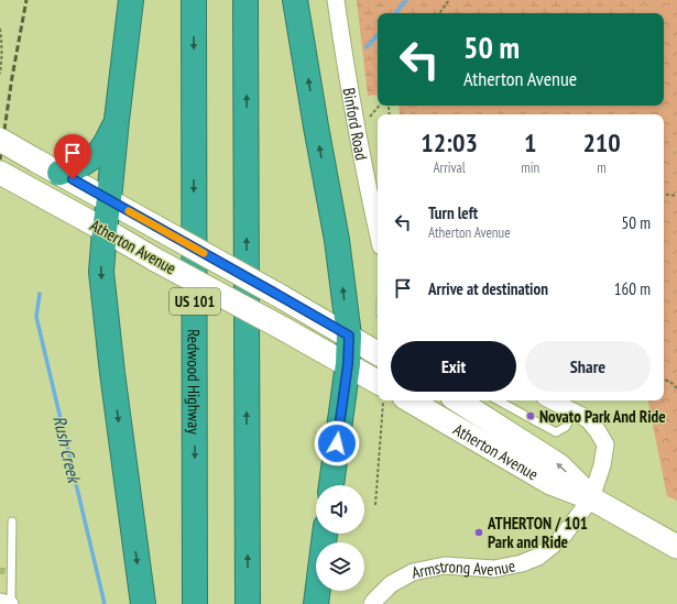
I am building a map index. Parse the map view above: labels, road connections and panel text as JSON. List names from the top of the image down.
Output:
{
  "streets": {
    "highway": ["US 101", "Redwood Highway"],
    "main road": ["Atherton Avenue"],
    "street": ["Binford Road", "Armstrong Avenue"]
  },
  "crossings": [
    ["Atherton Avenue", "Armstrong Avenue"]
  ],
  "water": ["Rush Creek"],
  "places": ["Novato Park And Ride", "ATHERTON / 101 Park and Ride"],
  "page": {
    "turn": ["50 m", "Atherton Avenue"],
    "eta": [
      "12:03",
      "Arrival",
      "1",
      "min",
      "210",
      "m"
    ],
    "list": [
      {
        "name": "Turn left",
        "note": "Atherton Avenue",
        "value": "50 m"
      },
      {
        "name": "Arrive at destination",
        "value": "160 m"
      }
    ],
    "buttons": ["Exit", "Share"]
  }
}
